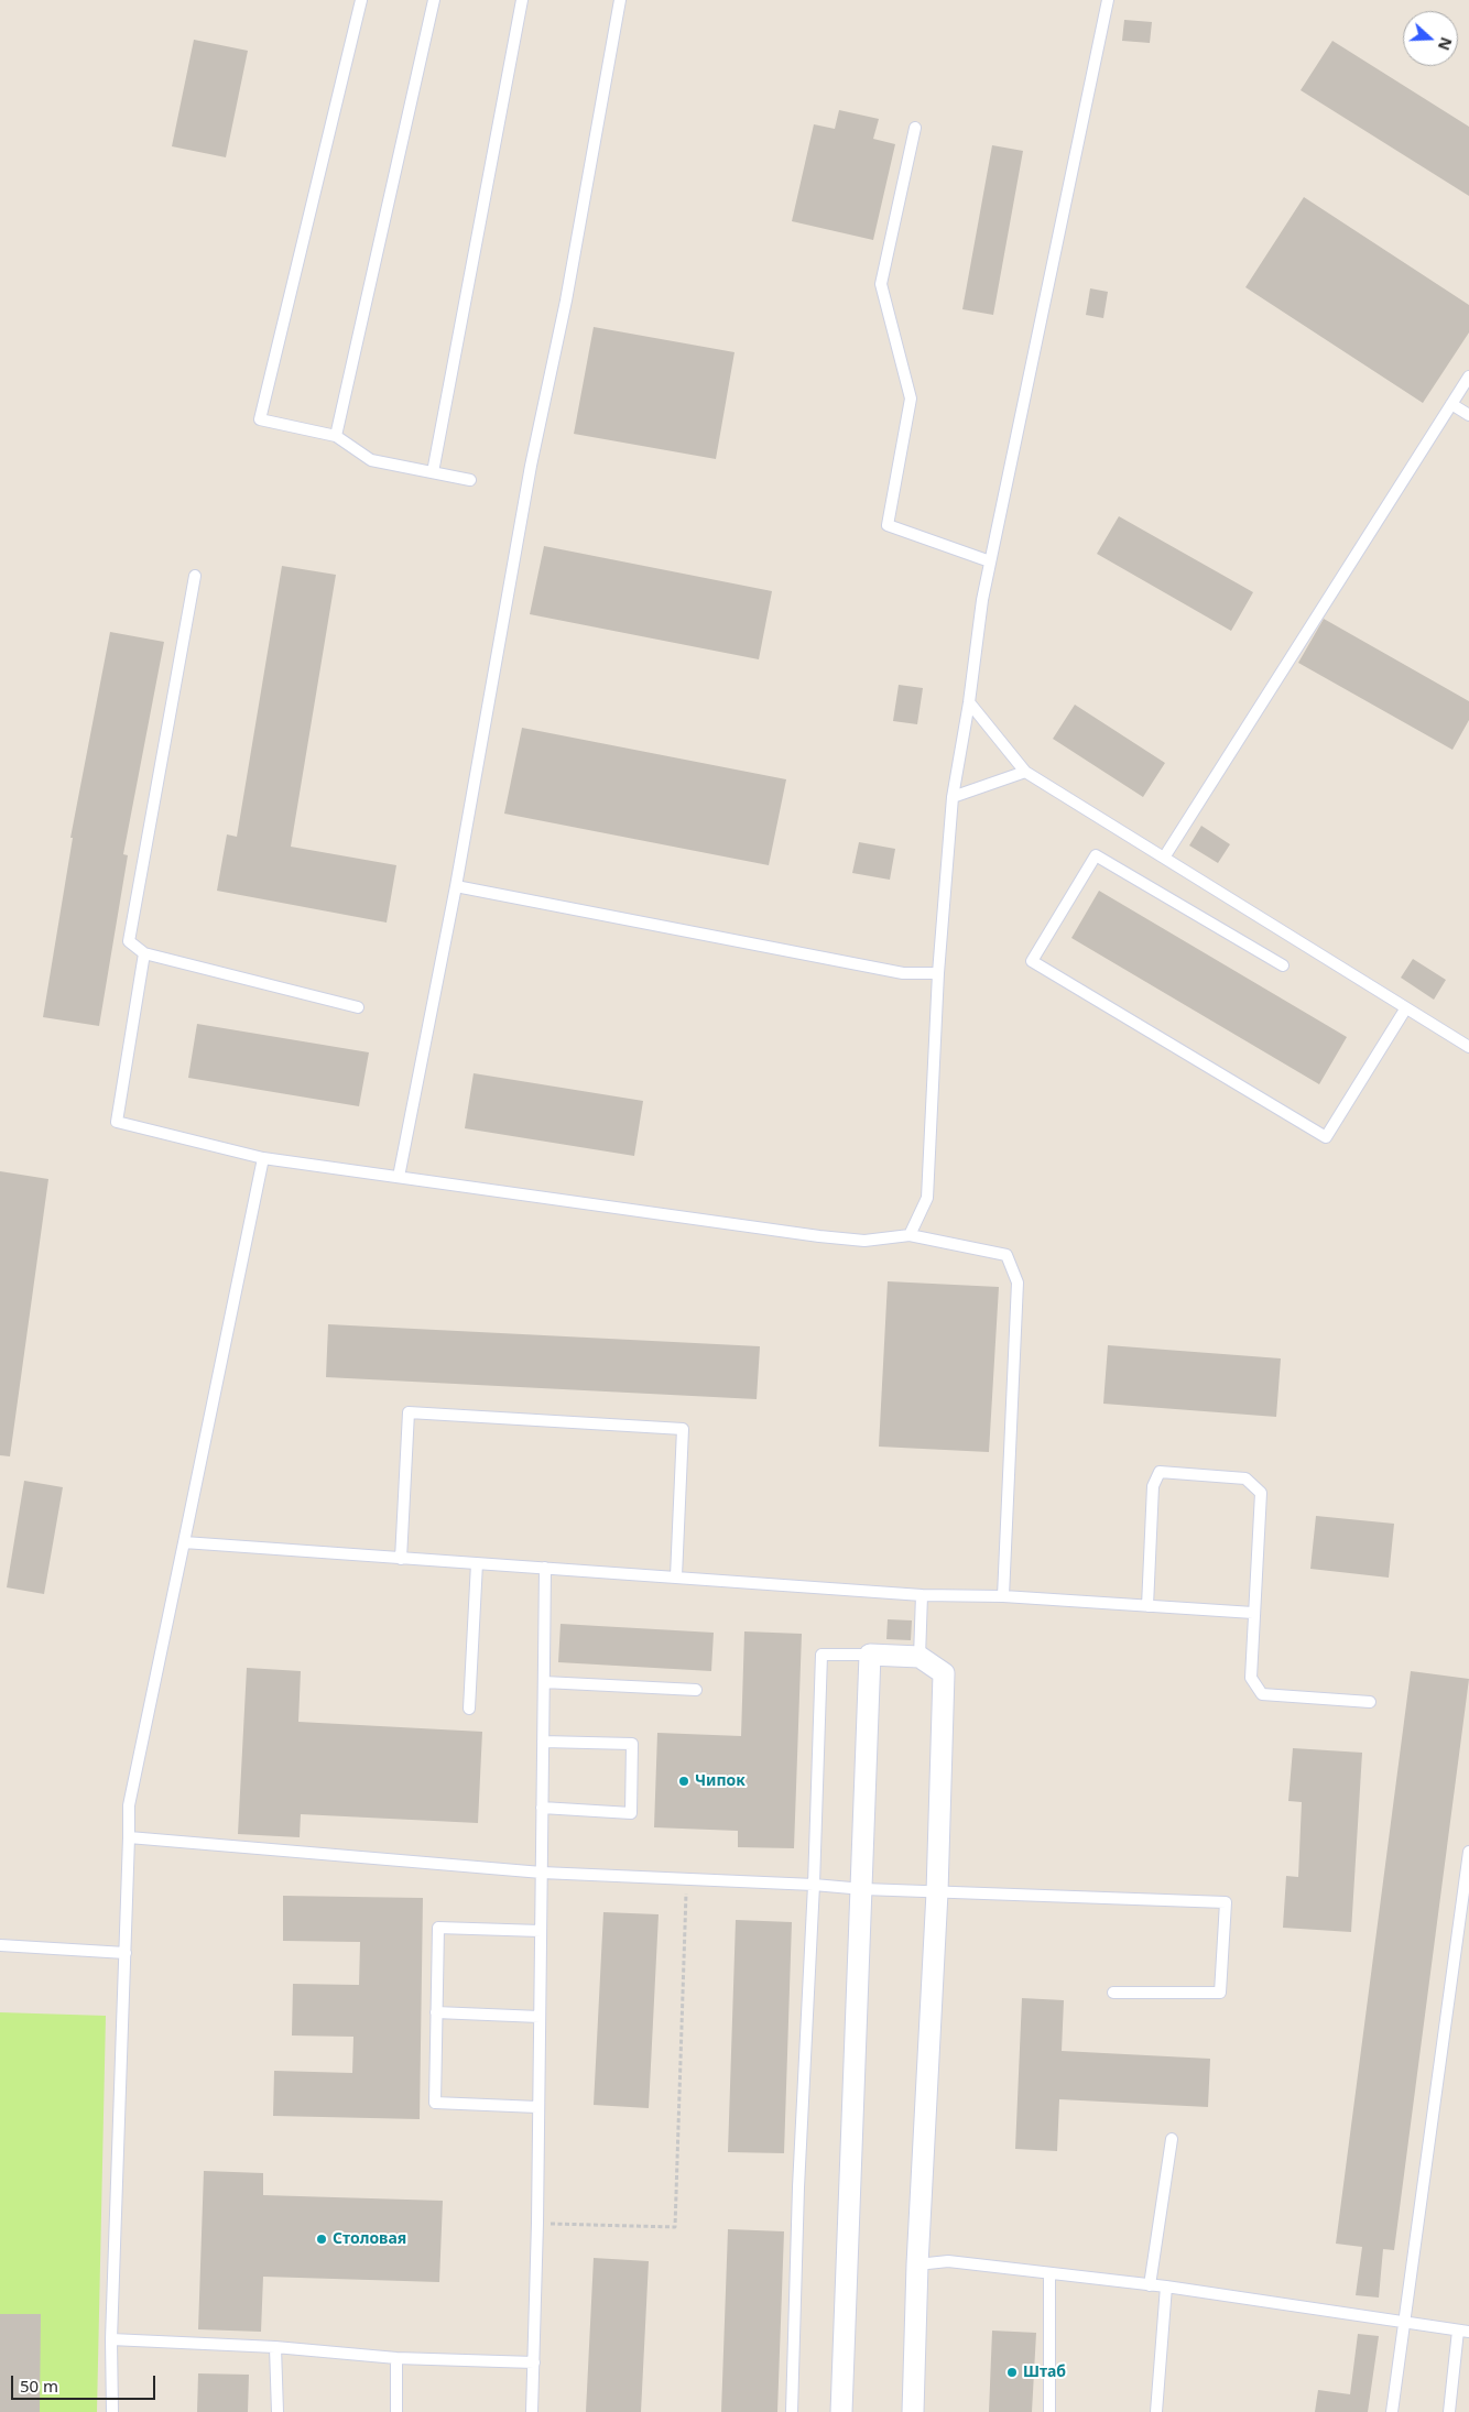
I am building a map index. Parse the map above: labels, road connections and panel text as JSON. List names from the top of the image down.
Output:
{
  "places": ["Чипок", "Столовая", "Штаб"],
  "scale_bar": "50 m",
  "north": "right"
}
